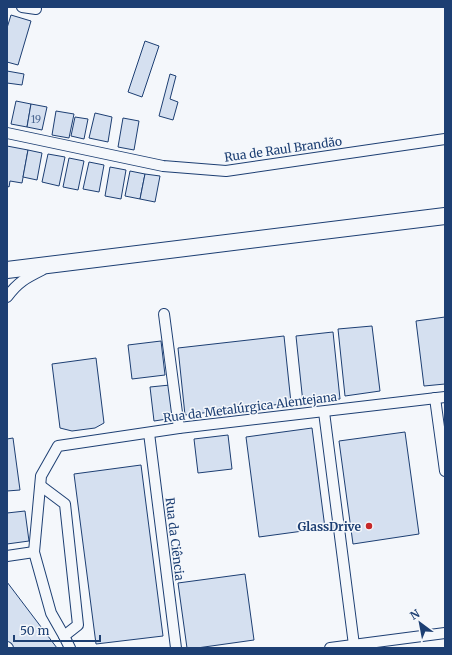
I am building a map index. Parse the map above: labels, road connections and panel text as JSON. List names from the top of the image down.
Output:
{
  "streets": {
    "street": ["Rua de Raul Brandão", "Rua da Metalúrgica Alentejana", "Rua da Ciência"]
  },
  "crossings": [
    ["Rua da Metalúrgica Alentejana", "Rua da Ciência"]
  ],
  "places": ["GlassDrive"],
  "house_numbers": ["19"],
  "scale_bar": "50 m",
  "north": "top left"
}
